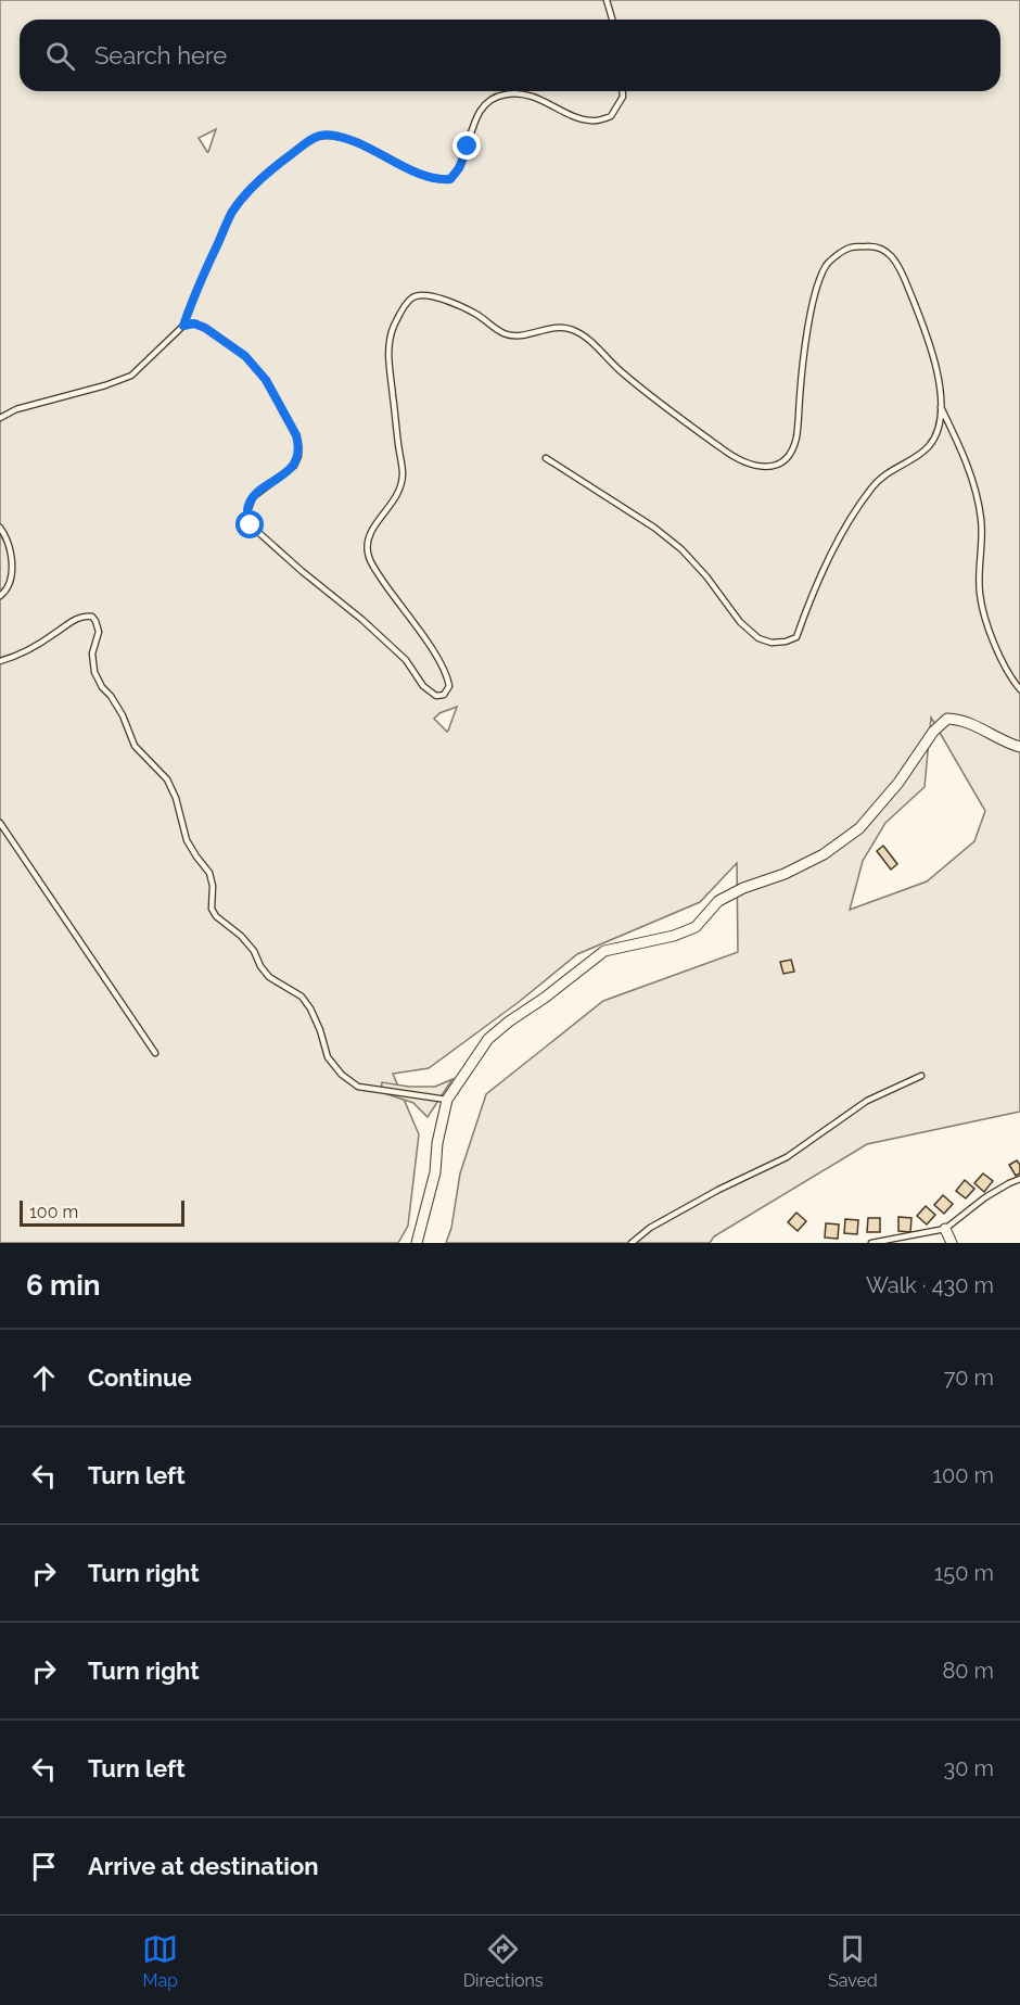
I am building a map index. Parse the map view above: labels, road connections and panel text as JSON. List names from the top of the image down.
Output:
{
  "scale_bar": "100 m",
  "page": {
    "search": "Search here",
    "scale": "100 m",
    "heading": ["6 min", "Walk · 430 m"],
    "list": [
      ["Continue", "70 m"],
      ["Turn left", "100 m"],
      ["Turn right", "150 m"],
      ["Turn right", "80 m"],
      ["Turn left", "30 m"],
      "Arrive at destination"
    ],
    "nav": ["Map", "Directions", "Saved"]
  }
}
